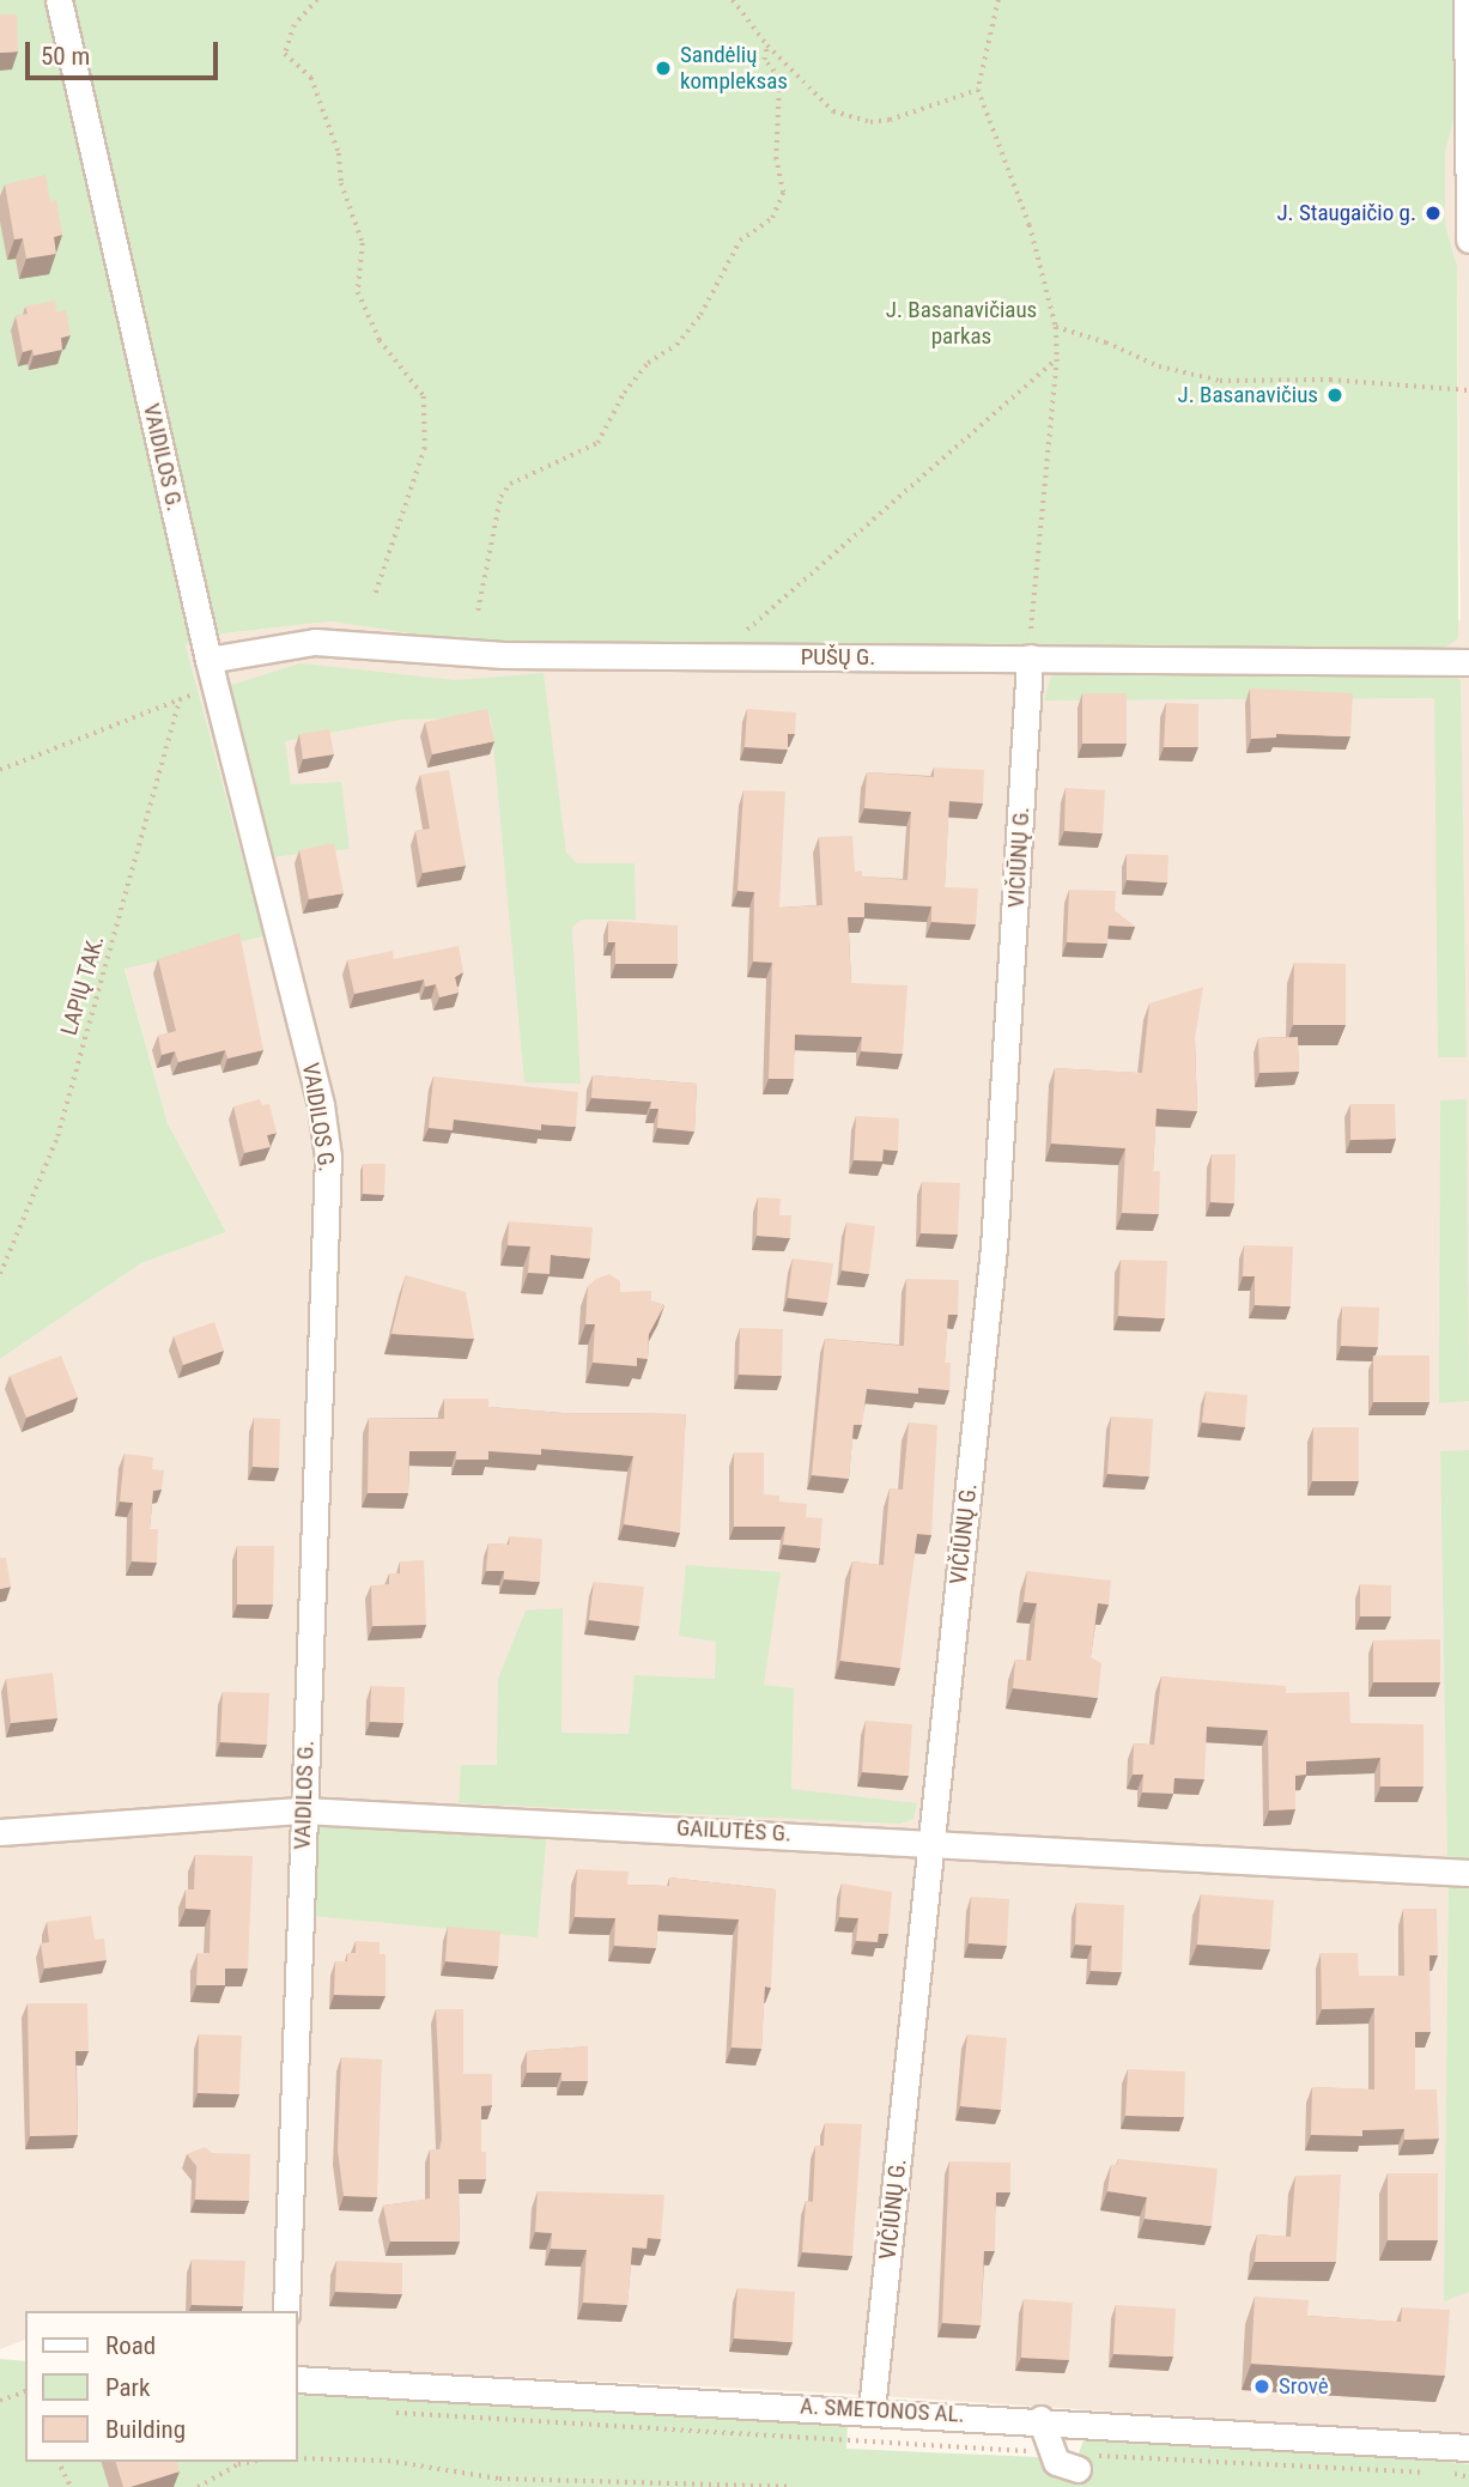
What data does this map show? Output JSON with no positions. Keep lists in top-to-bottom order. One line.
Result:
{"streets":{"street":["VAIDILOS G.","PUŠŲ G.","VIČIŪNŲ G.","GAILUTĖS G.","A. SMETONOS AL."],"path":["LAPIŲ TAK."]},"crossings":[["VAIDILOS G.","PUŠŲ G."],["VAIDILOS G.","GAILUTĖS G."],["PUŠŲ G.","VIČIŪNŲ G."],["VIČIŪNŲ G.","GAILUTĖS G."],["VIČIŪNŲ G.","A. SMETONOS AL."]],"parks":["J. Basanavičiaus parkas"],"places":["Sandėlių kompleksas","J. Staugaičio g.","J. Basanavičius","Srovė"],"legend":["Road","Park","Building"],"scale_bar":"50 m"}
